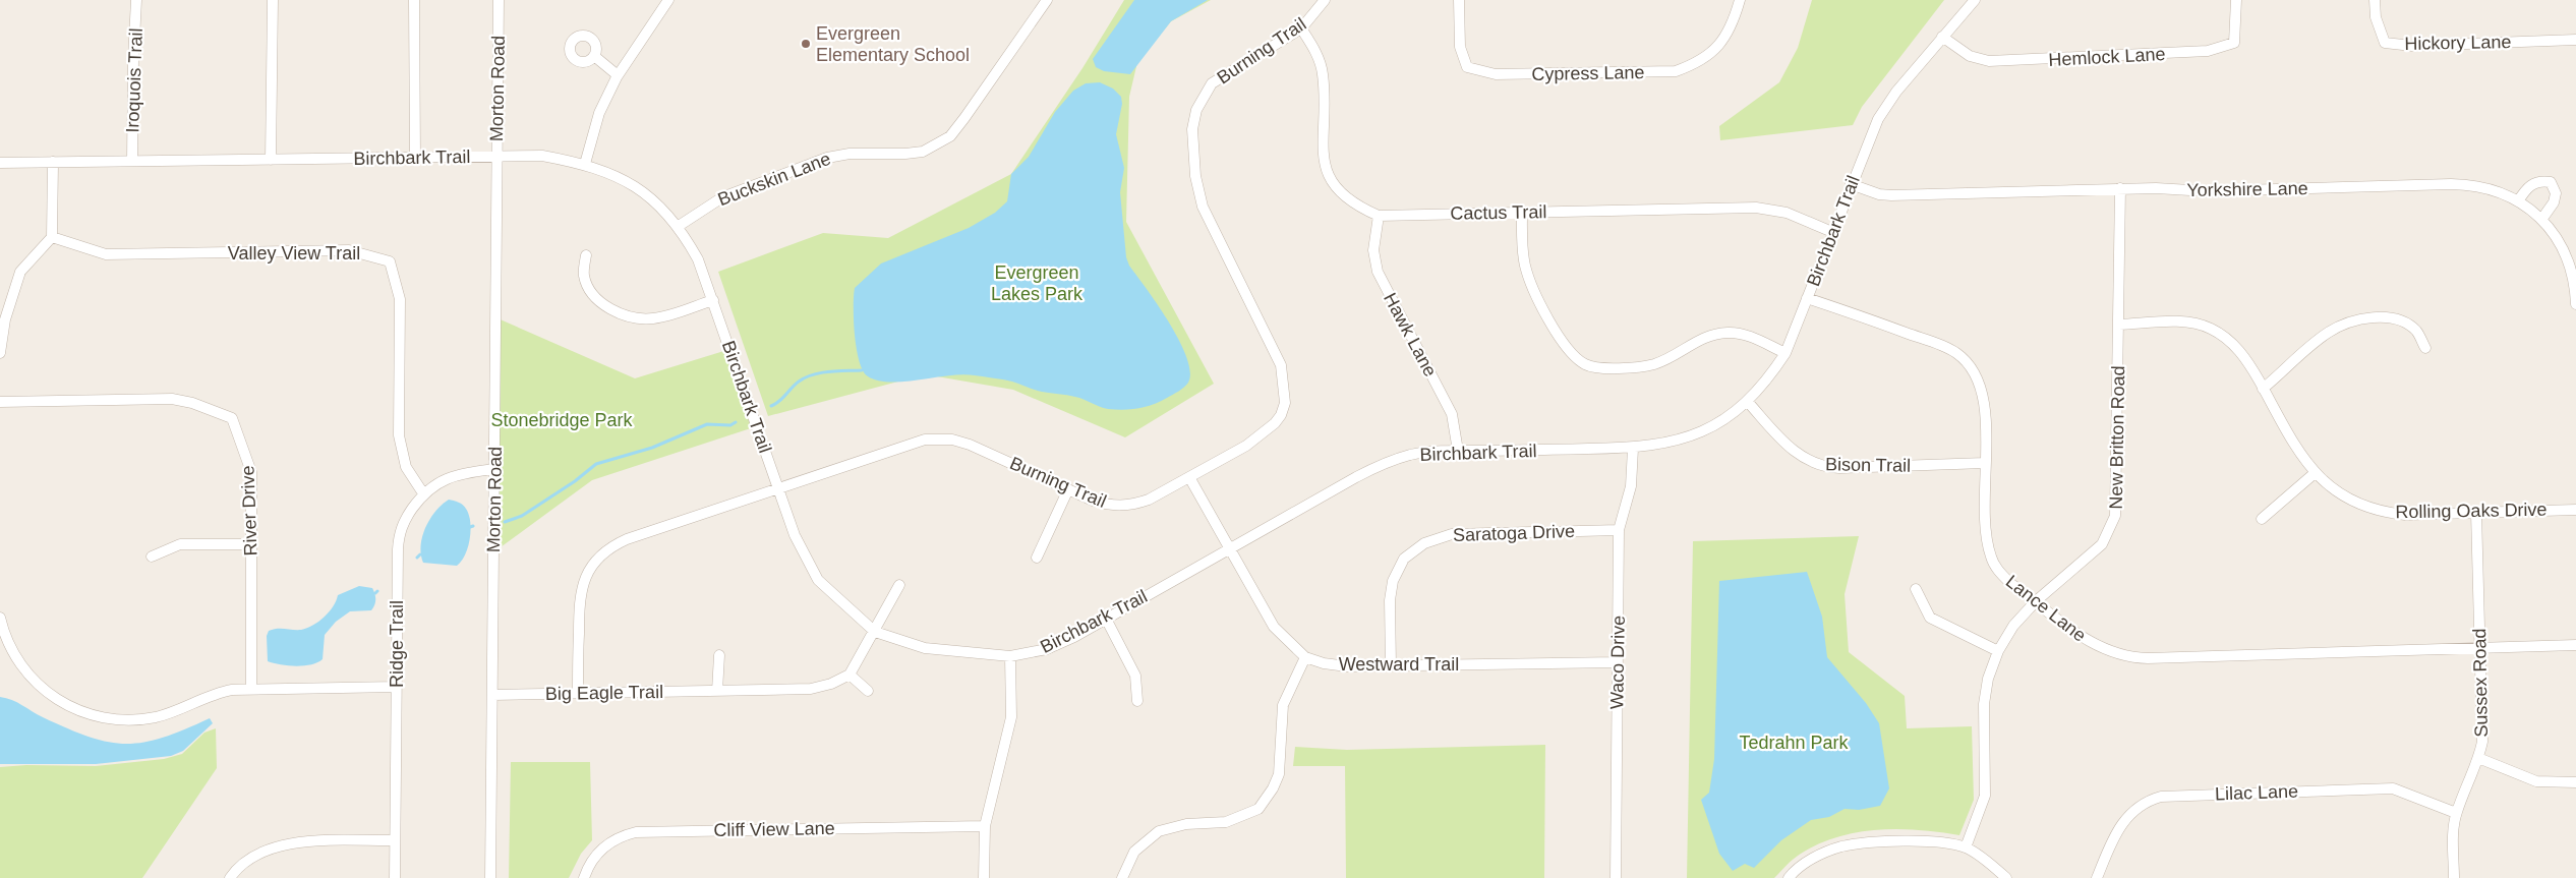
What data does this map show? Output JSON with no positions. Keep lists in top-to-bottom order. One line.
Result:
{"streets":{"street":["Hickory Lane","Burning Trail","Hemlock Lane","Cypress Lane","Iroquois Trail","Morton Road","Birchbark Trail","Buckskin Lane","Yorkshire Lane","Cactus Trail","Valley View Trail","Hawk Lane","New Britton Road","Bison Trail","River Drive","Rolling Oaks Drive","Saratoga Drive","Lance Lane","Ridge Trail","Waco Drive","Westward Trail","Sussex Road","Big Eagle Trail","Lilac Lane","Cliff View Lane"]},"crossings":[["Burning Trail","Birchbark Trail"],["Burning Trail","Cactus Trail"],["Burning Trail","Westward Trail"],["Burning Trail","Big Eagle Trail"],["Hemlock Lane","Birchbark Trail"],["Iroquois Trail","Birchbark Trail"],["Morton Road","Birchbark Trail"],["Morton Road","Ridge Trail"],["Morton Road","Big Eagle Trail"],["Birchbark Trail","Buckskin Lane"],["Birchbark Trail","Yorkshire Lane"],["Birchbark Trail","Cactus Trail"],["Birchbark Trail","Hawk Lane"],["Birchbark Trail","Bison Trail"],["Birchbark Trail","Lance Lane"],["Birchbark Trail","Waco Drive"],["Birchbark Trail","Westward Trail"],["Yorkshire Lane","New Britton Road"],["Cactus Trail","Hawk Lane"],["Valley View Trail","Ridge Trail"],["New Britton Road","Rolling Oaks Drive"],["New Britton Road","Lance Lane"],["Bison Trail","Lance Lane"],["Rolling Oaks Drive","Sussex Road"],["Saratoga Drive","Waco Drive"],["Saratoga Drive","Westward Trail"],["Lance Lane","Sussex Road"],["Waco Drive","Westward Trail"],["Sussex Road","Lilac Lane"]],"parks":["Evergreen Lakes Park","Stonebridge Park","Tedrahn Park"],"places":["Evergreen Elementary School"]}
